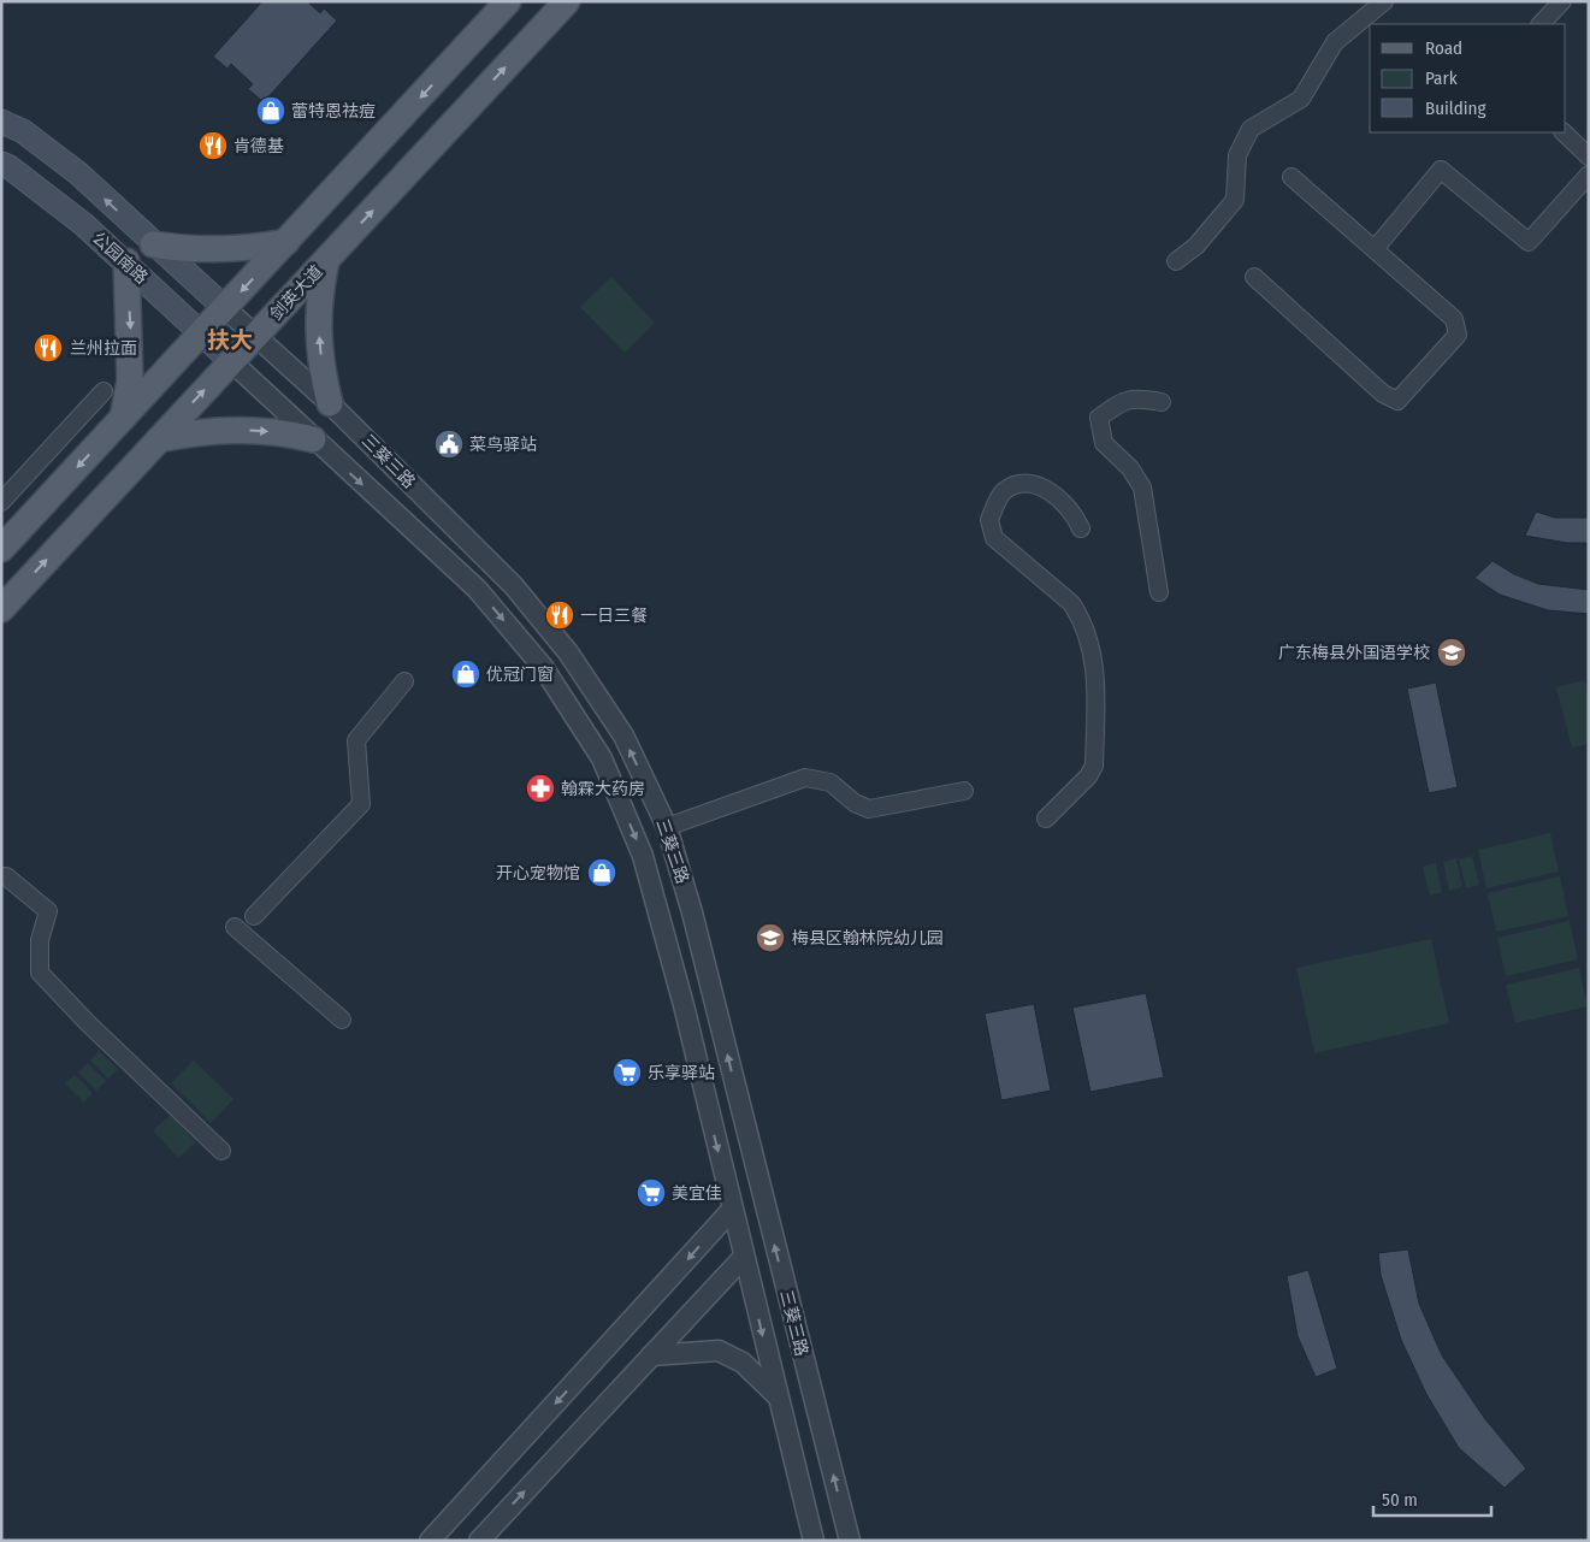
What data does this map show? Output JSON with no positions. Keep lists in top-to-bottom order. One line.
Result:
{"streets":{"main road":["公园南路","剑英大道"],"street":["三葵三路"]},"crossings":[["公园南路","剑英大道"],["公园南路","三葵三路"],["剑英大道","三葵三路"]],"districts":["扶大"],"places":{"shop":["蕾特恩祛痘","优冠门窗","开心宠物馆"],"restaurant":["肯德基","兰州拉面","一日三餐"],"public building":["菜鸟驿站"],"school or university":["广东梅县外国语学校","梅县区翰林院幼儿园"],"pharmacy":["翰霖大药房"],"supermarket":["乐享驿站","美宜佳"]},"legend":["Road","Park","Building"],"scale_bar":"50 m"}
